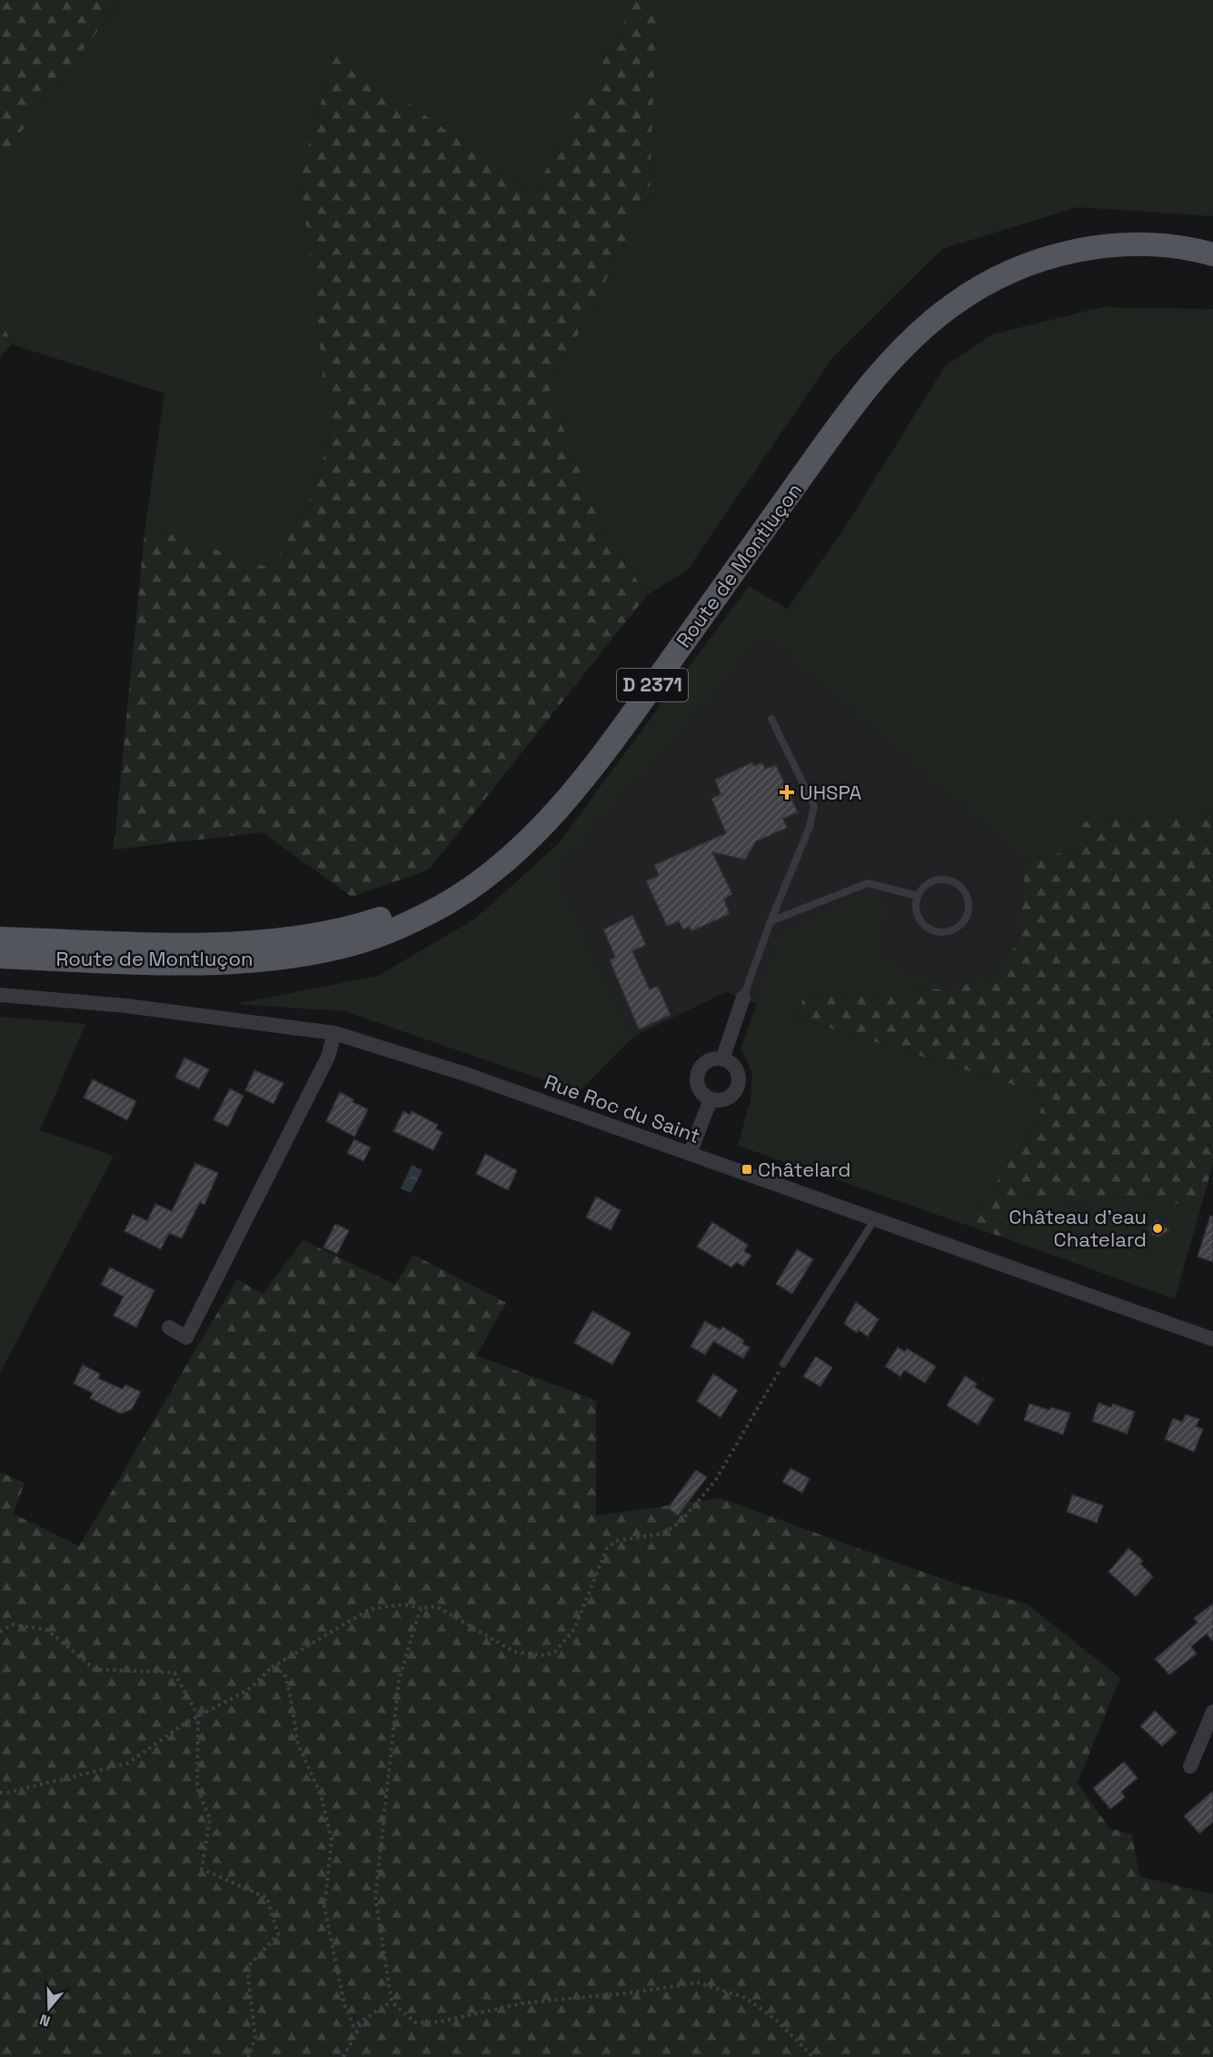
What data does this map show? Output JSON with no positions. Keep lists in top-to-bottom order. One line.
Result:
{"streets":{"main road":["Route de Montluçon","D 2371"],"street":["Rue Roc du Saint"]},"places":{"health":["UHSPA"],"transit":["Châtelard"],"other":["Château d'eau Chatelard"]},"north":"bottom"}
